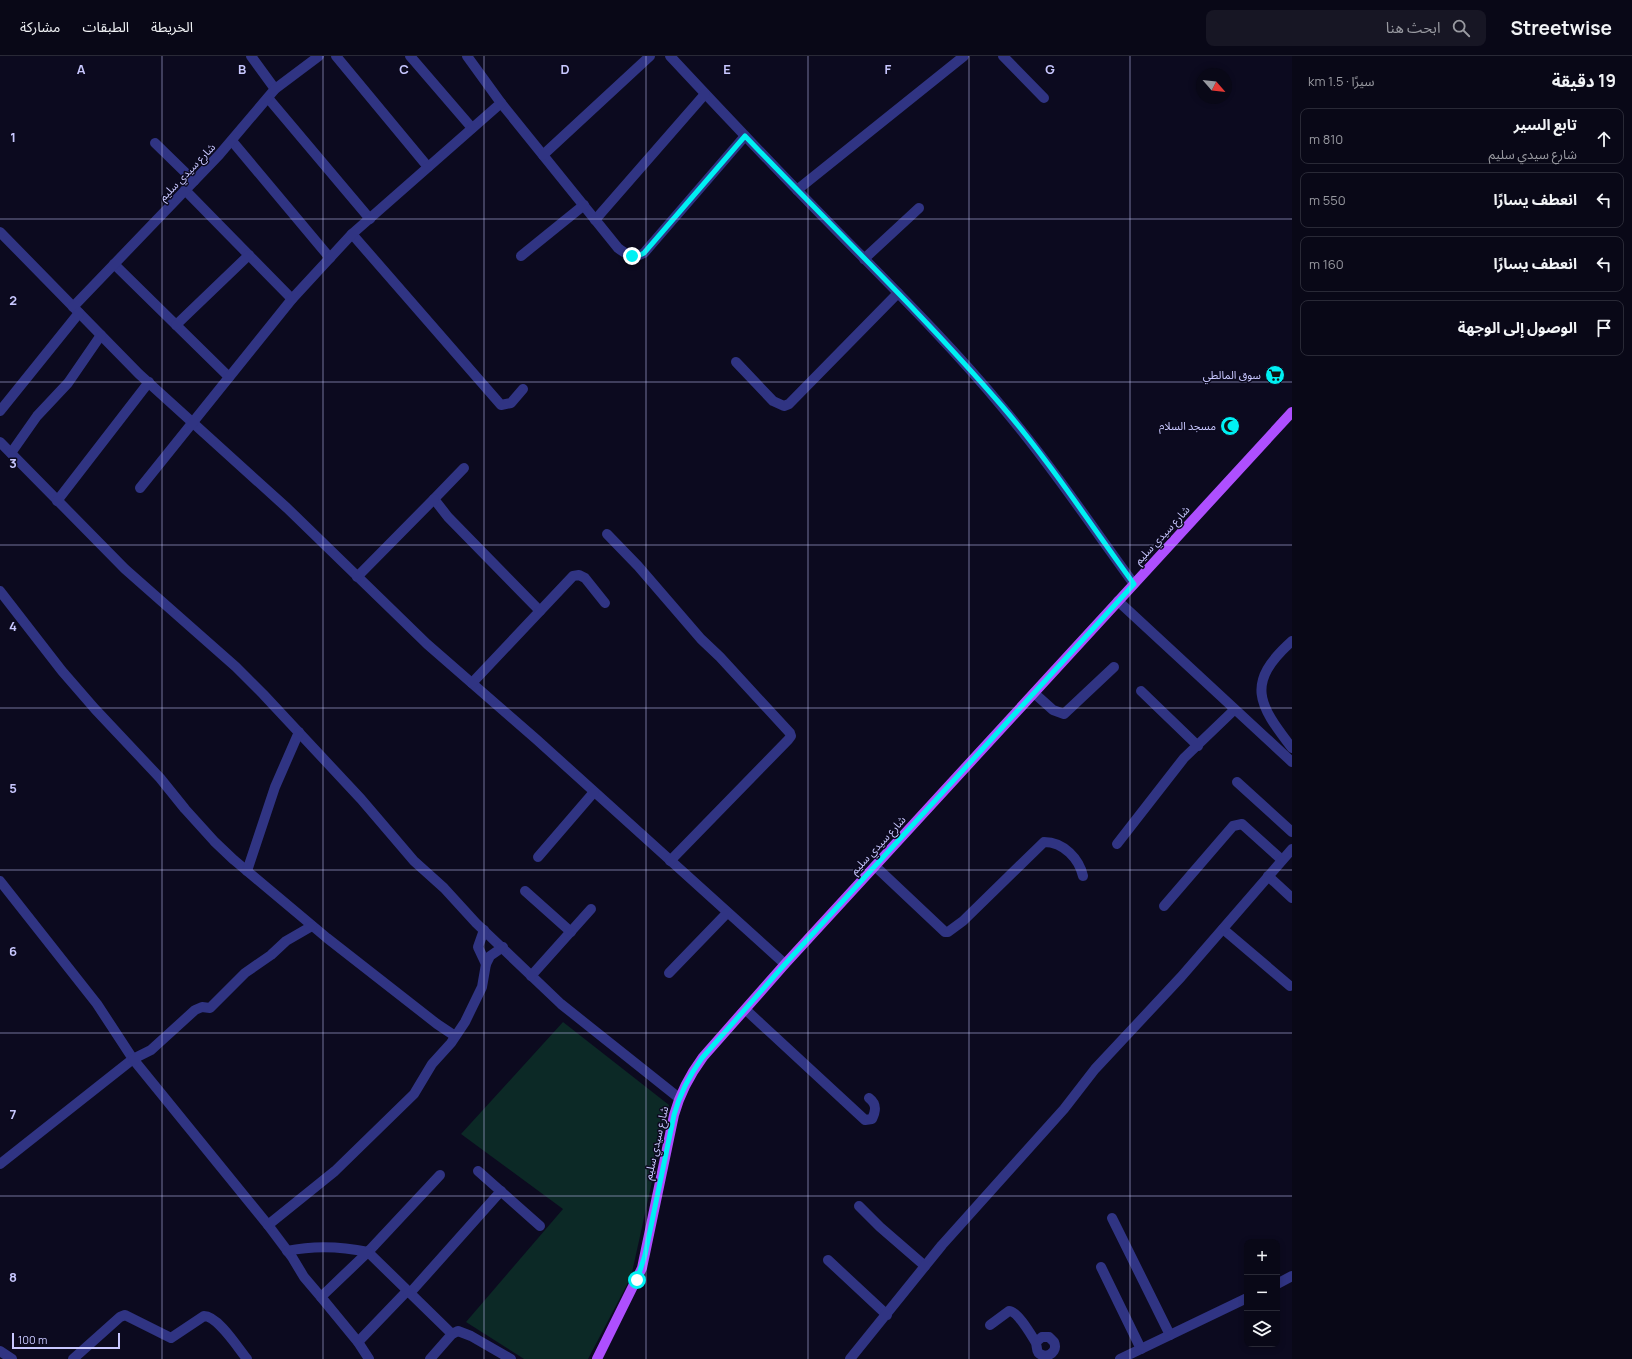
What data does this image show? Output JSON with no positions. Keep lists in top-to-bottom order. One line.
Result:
{"streets":{"main road":["شارع سيدي سليم"]},"places":{"supermarket":["سوق المالطي"],"mosque":["مسجد السلام"]},"scale_bar":"100 m","north":"bottom right","page":{"header":"Streetwise","search":"ابحث هنا","nav":["الخريطة","الطبقات","مشاركة"],"heading":["19 دقيقة","سيرًا · 1.5 km"],"list":[["تابع السير","شارع سيدي سليم","810 m"],["انعطف يسارًا","550 m"],["انعطف يسارًا","160 m"],"الوصول إلى الوجهة"],"map_buttons":["+","−"],"scale":"100 m"},"grid":{"columns":["A","B","C","D","E","F","G"],"rows":["1","2","3","4","5","6","7","8"]}}
